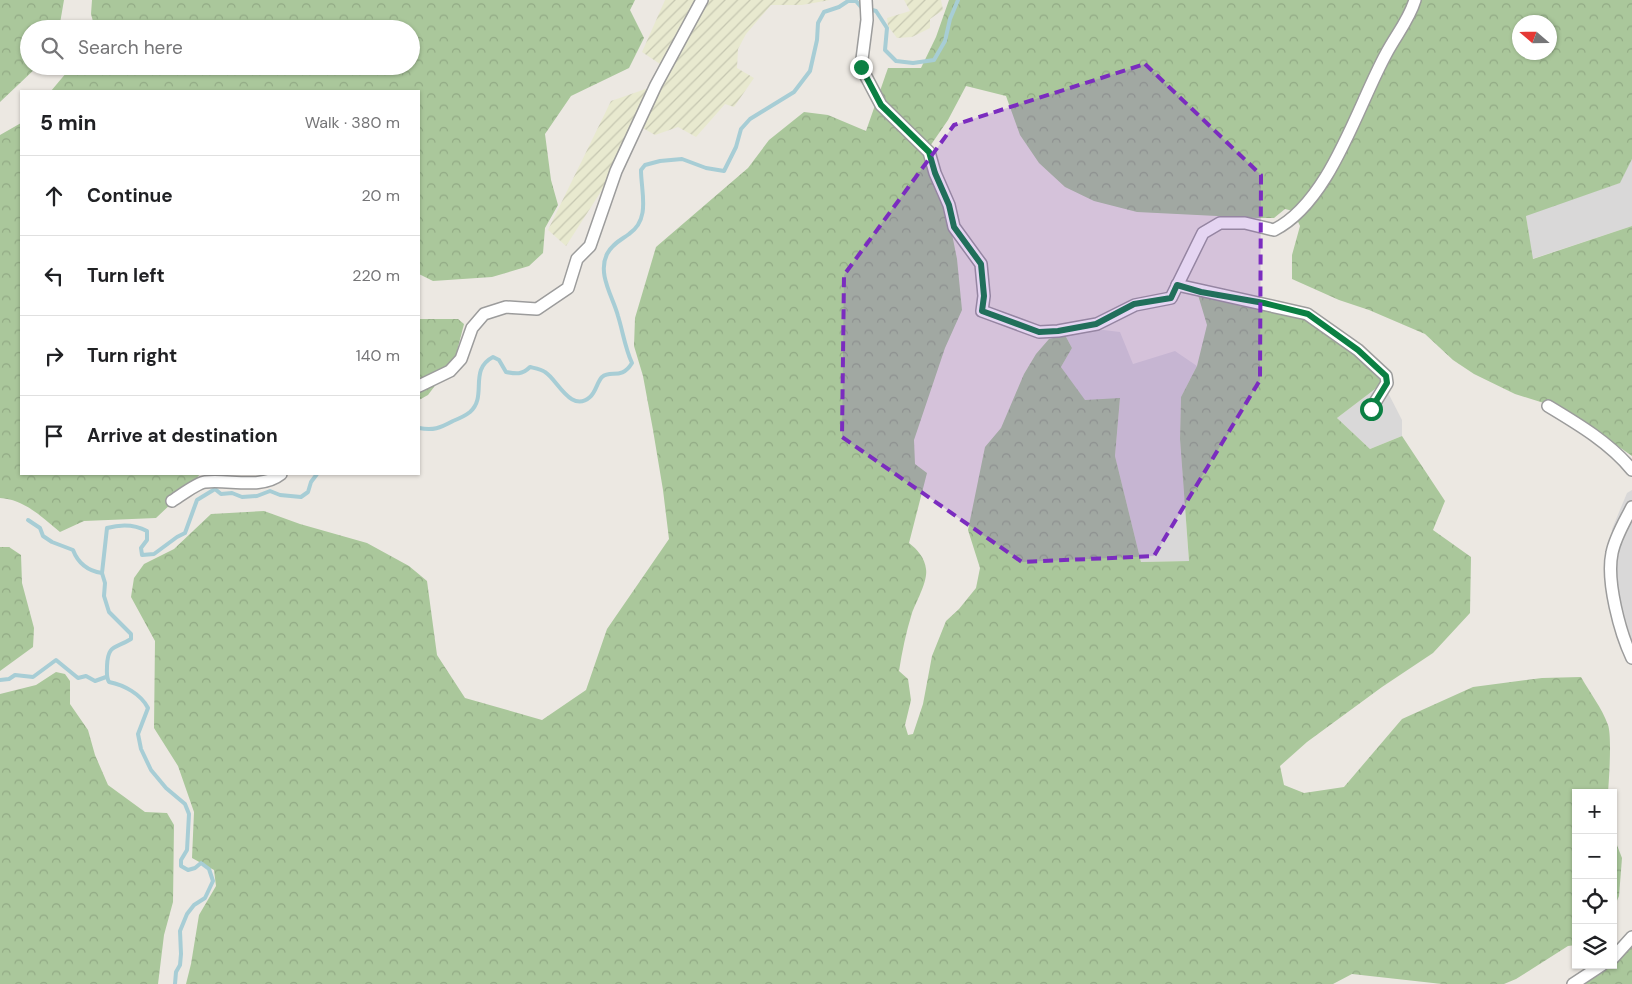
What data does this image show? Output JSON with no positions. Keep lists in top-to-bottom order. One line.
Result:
{"north":"left","page":{"search":"Search here","heading":["5 min","Walk · 380 m"],"list":[["Continue","20 m"],["Turn left","220 m"],["Turn right","140 m"],"Arrive at destination"],"map_buttons":["+","−"]}}
